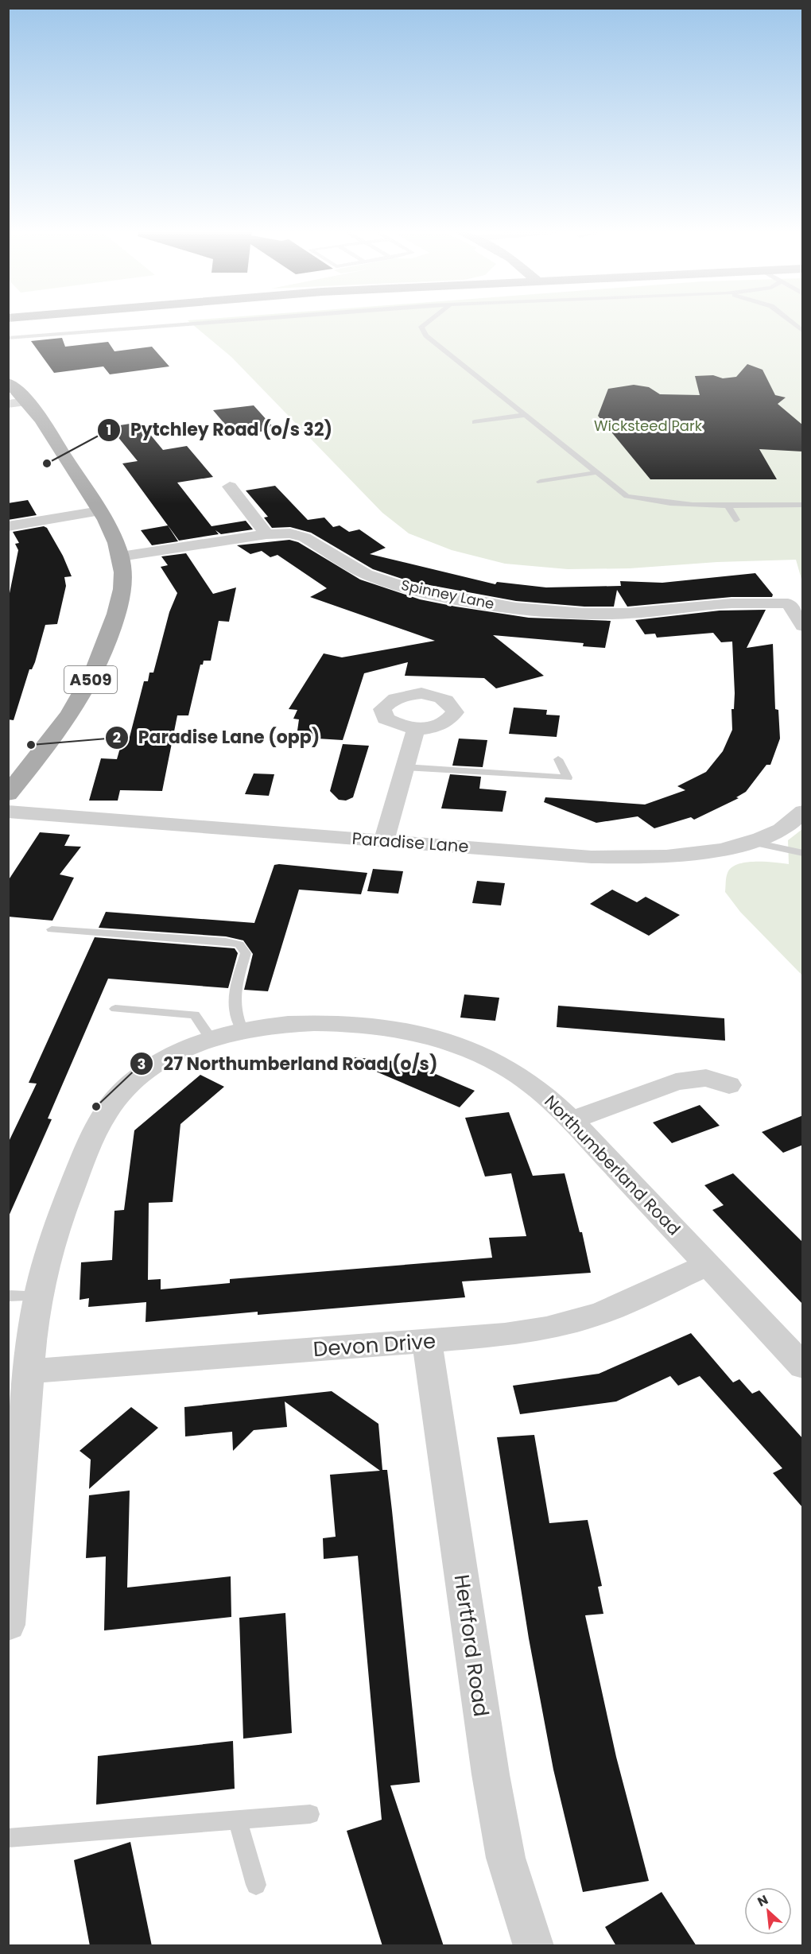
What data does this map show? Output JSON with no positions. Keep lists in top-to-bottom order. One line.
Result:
{"streets":{"main road":["A509"],"street":["Spinney Lane","Paradise Lane","Northumberland Road","Devon Drive","Hertford Road"]},"crossings":[["Spinney Lane","A509"],["Northumberland Road","Devon Drive"],["Devon Drive","Hertford Road"]],"parks":["Wicksteed Park"],"places":["Pytchley Road (o/s 32)","Paradise Lane (opp)","27 Northumberland Road (o/s)"],"north":"top left"}
